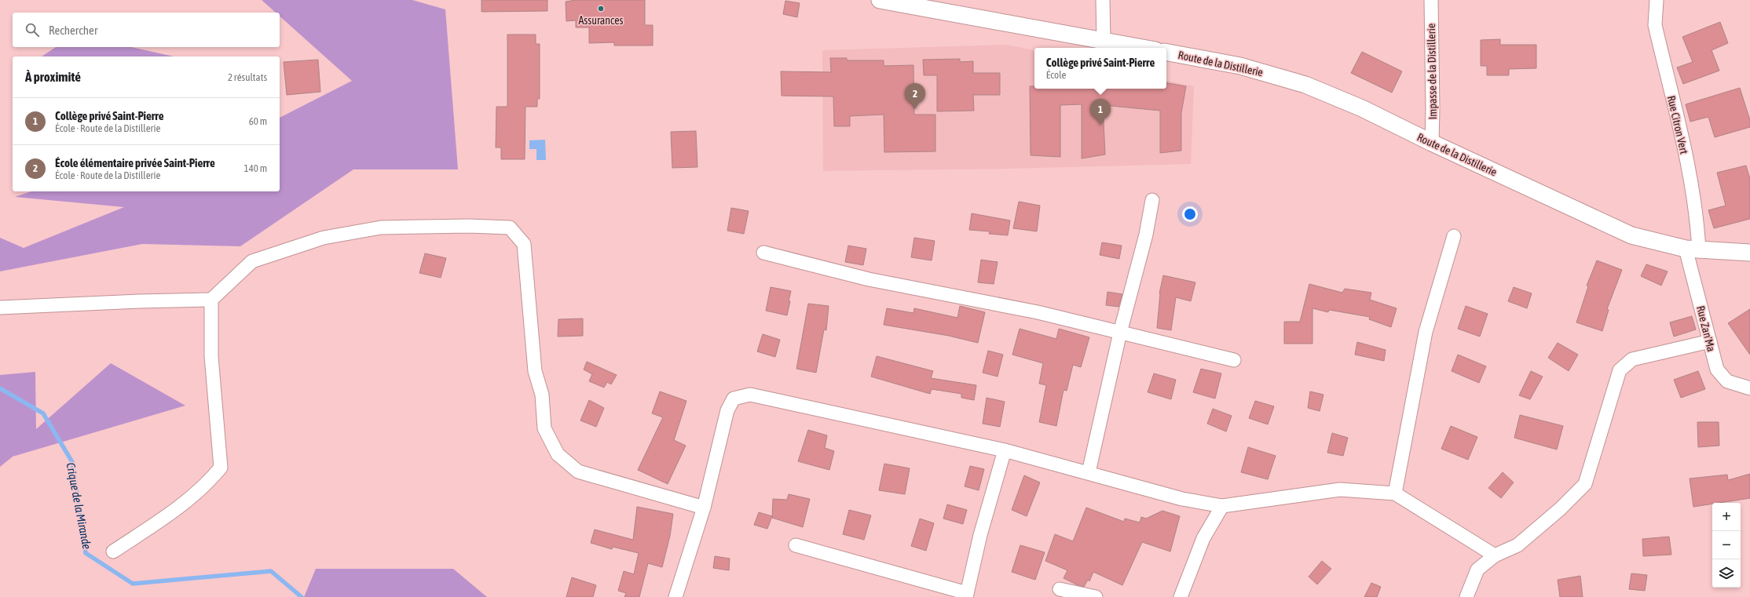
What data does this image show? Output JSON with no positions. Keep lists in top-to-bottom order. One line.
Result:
{"streets":{"street":["Route de la Distillerie","Impasse de la Distillerie","Rue Citron Vert","Rue Zan'Ma"]},"crossings":[["Route de la Distillerie","Impasse de la Distillerie"],["Route de la Distillerie","Rue Citron Vert"],["Route de la Distillerie","Rue Zan'Ma"],["Rue Citron Vert","Rue Zan'Ma"]],"water":["Crique de la Mirande"],"places":["Assurances"],"page":{"search":"Rechercher","popup":["Collège privé Saint-Pierre","École"],"heading":["À proximité","2 résultats"],"pins":["2","1"],"list":[{"mark":"1","name":"Collège privé Saint-Pierre","note":"École · Route de la Distillerie","value":"60 m"},{"mark":"2","name":"École élémentaire privée Saint-Pierre","note":"École · Route de la Distillerie","value":"140 m"}],"map_buttons":["+","−"]}}
